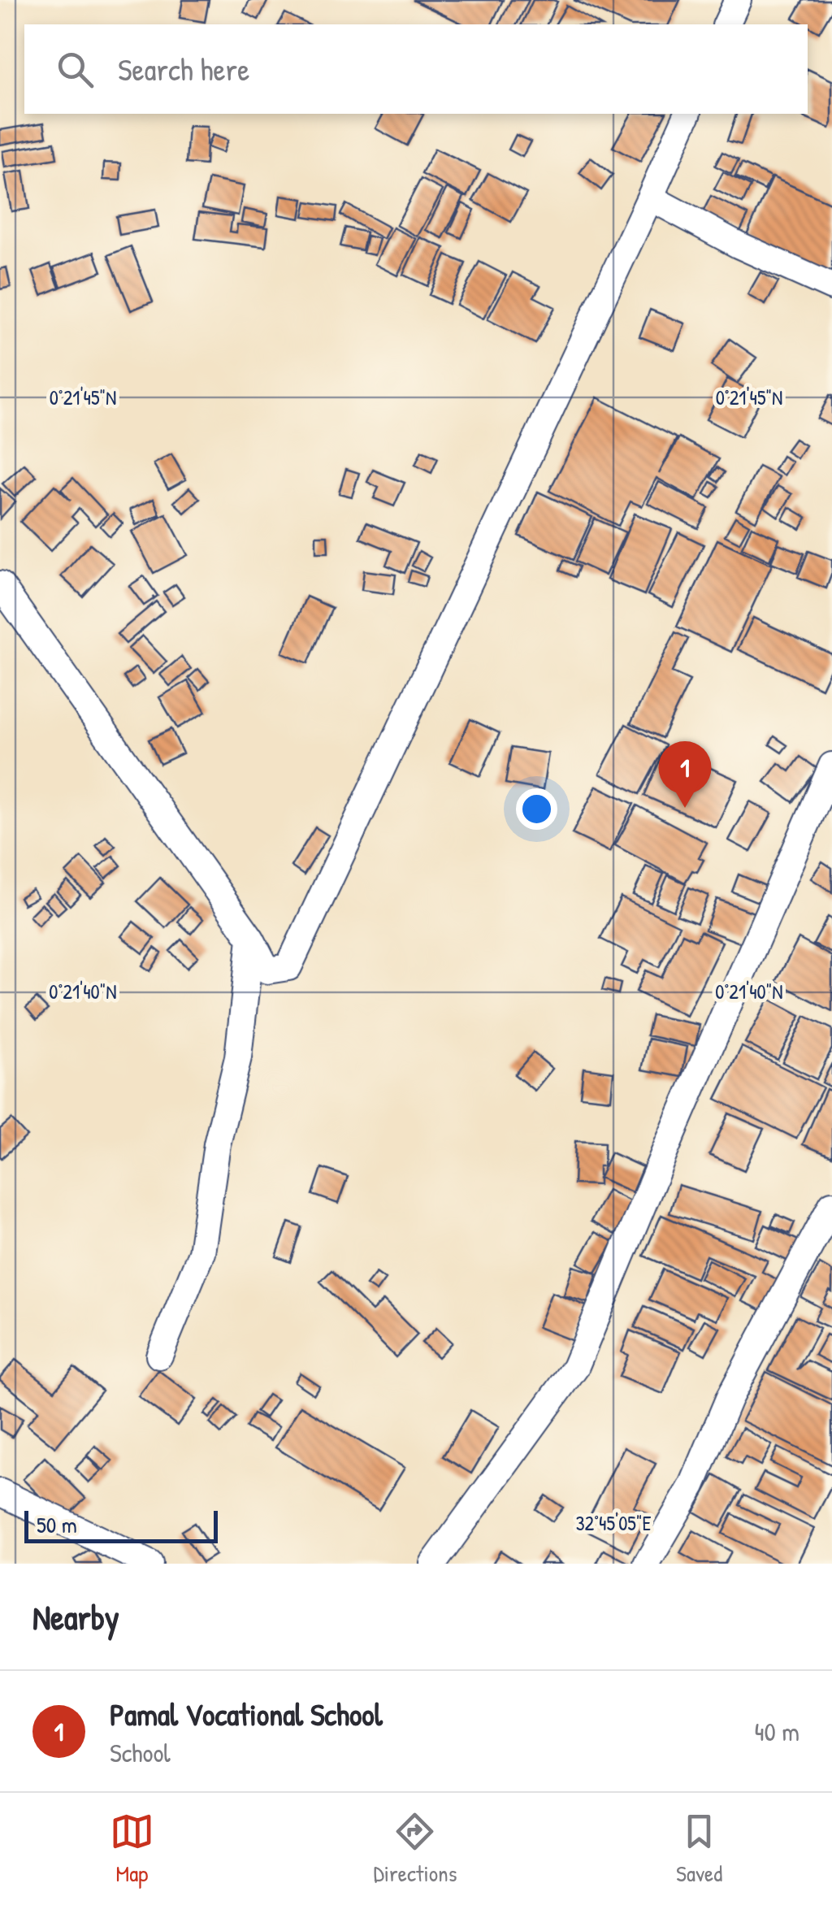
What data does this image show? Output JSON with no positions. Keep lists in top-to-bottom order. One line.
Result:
{"scale_bar":"50 m","page":{"search":"Search here","pins":"1","scale":"50 m","heading":"Nearby","list":[{"mark":"1","name":"Pamal Vocational School","note":"School","value":"40 m"}],"nav":["Map","Directions","Saved"]},"coordinates":["0°21'45\"N","0°21'40\"N","32°45'05\"E"]}
